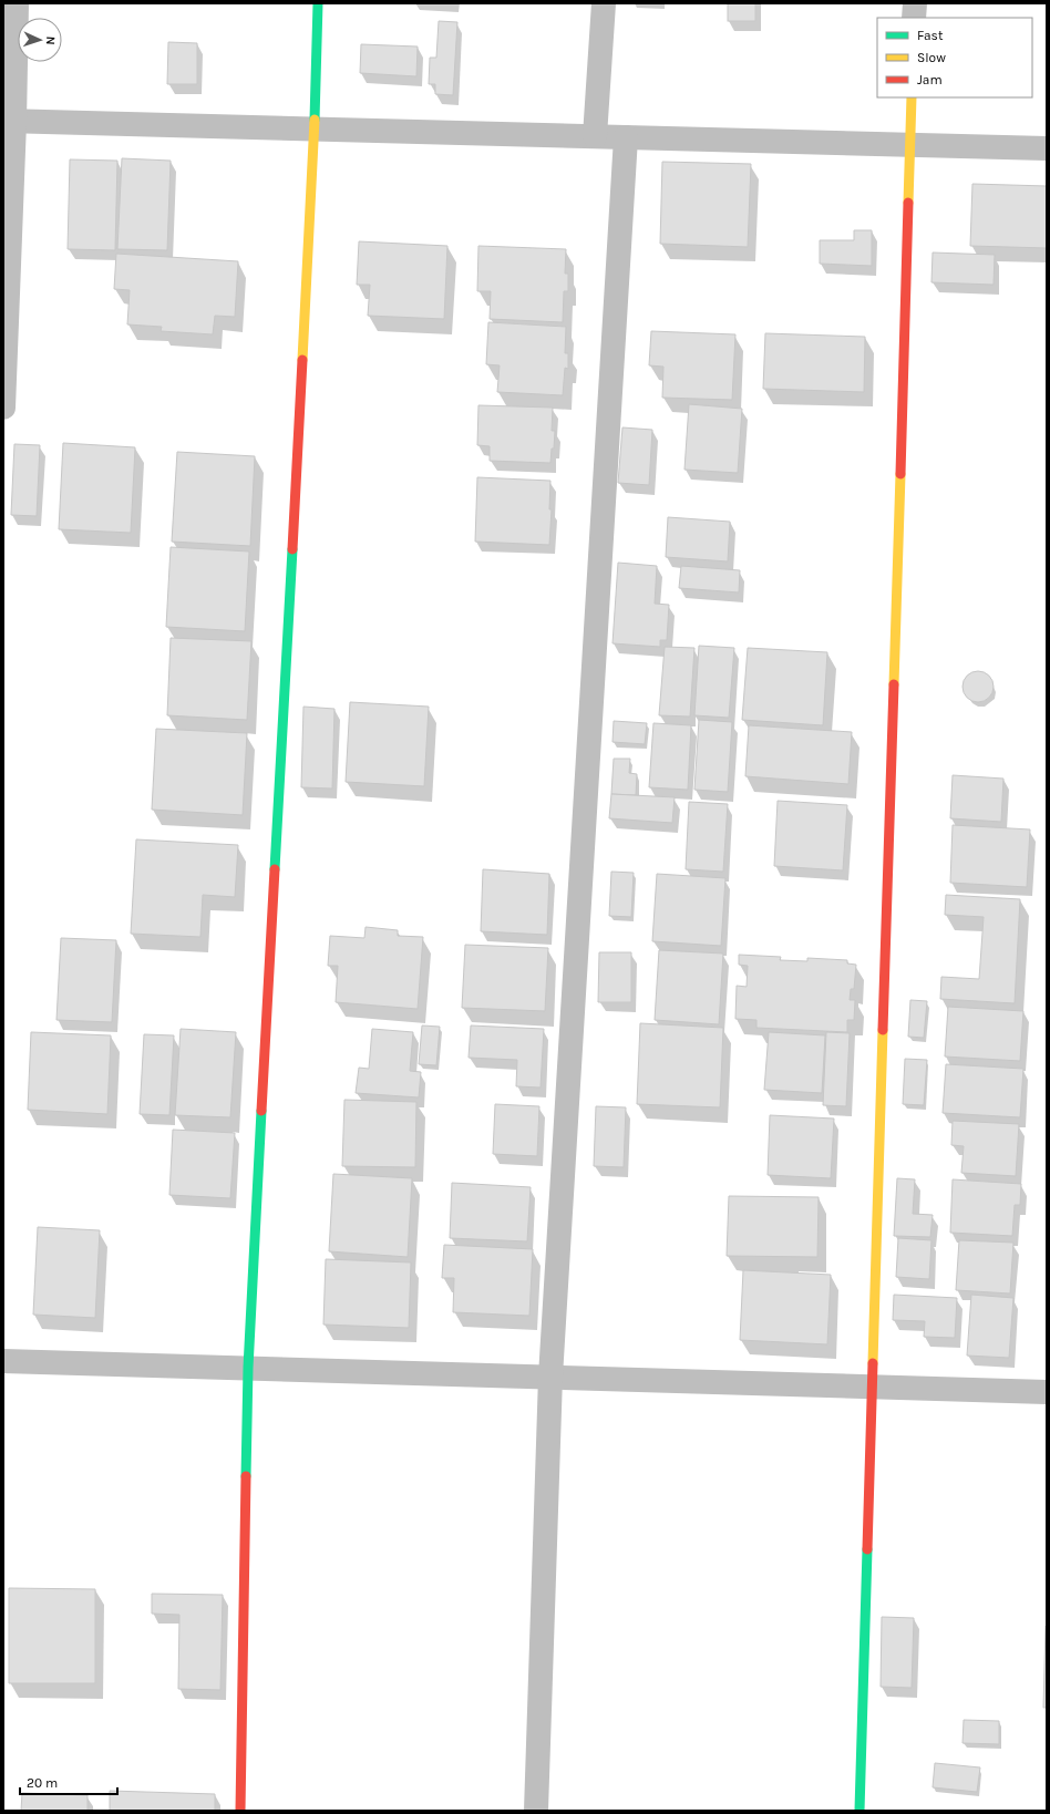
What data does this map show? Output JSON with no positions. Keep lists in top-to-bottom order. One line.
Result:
{"legend":["Fast","Slow","Jam"],"scale_bar":"20 m","north":"right"}
